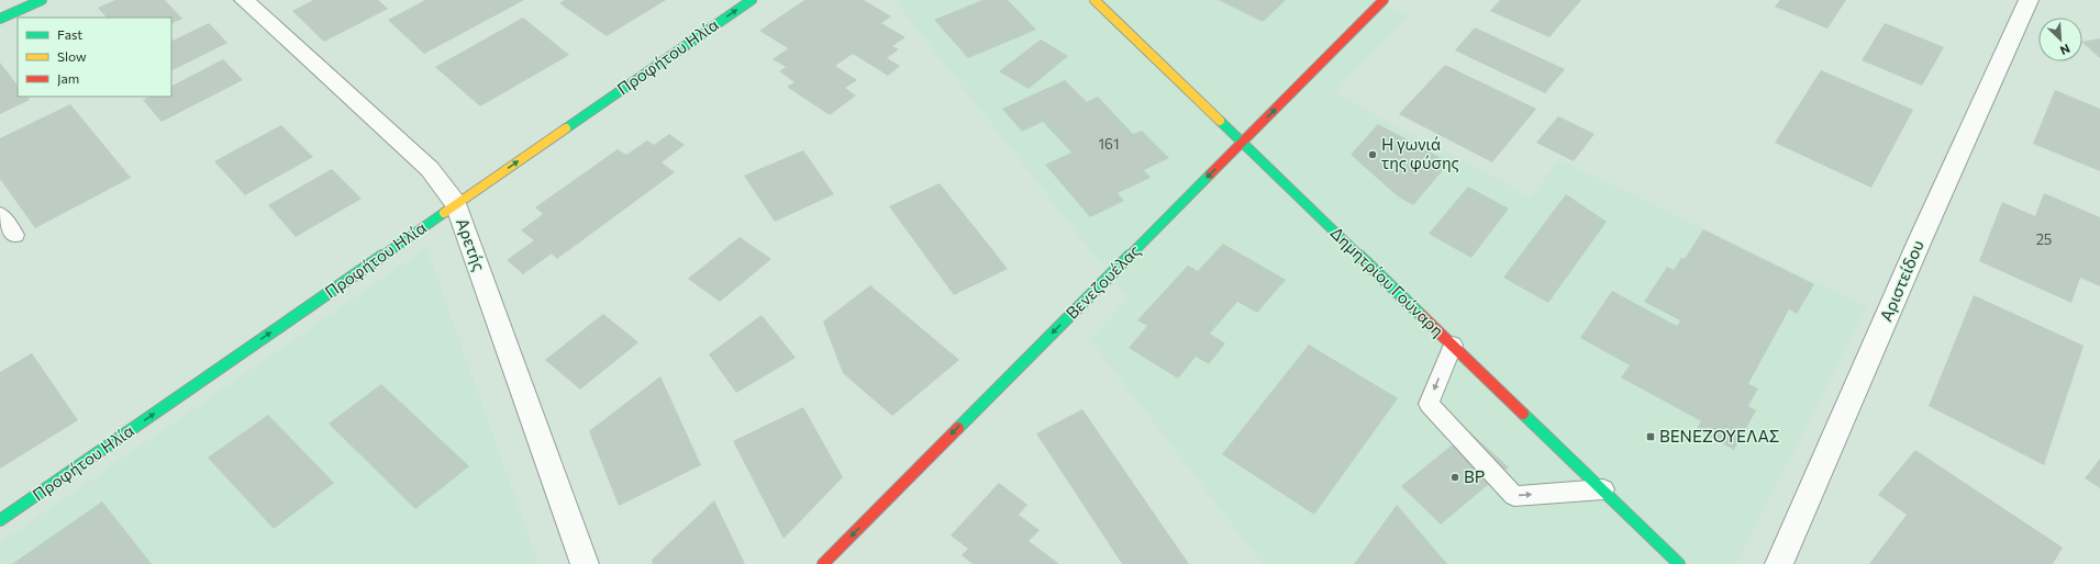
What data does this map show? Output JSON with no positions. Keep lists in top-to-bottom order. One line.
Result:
{"streets":{"street":["Προφήτου Ηλία","Αρετής","Αριστείδου","Βενεζουέλας","Δημητρίου Γούναρη"]},"crossings":[["Προφήτου Ηλία","Αρετής"],["Βενεζουέλας","Δημητρίου Γούναρη"]],"one_way":["Προφήτου Ηλία"],"places":{"other":["Η γωνιά της φύσης","BP"],"transit":["ΒΕΝΕΖΟΥΕΛΑΣ"]},"house_numbers":["161","25"],"legend":["Fast","Slow","Jam"],"north":"bottom right"}
